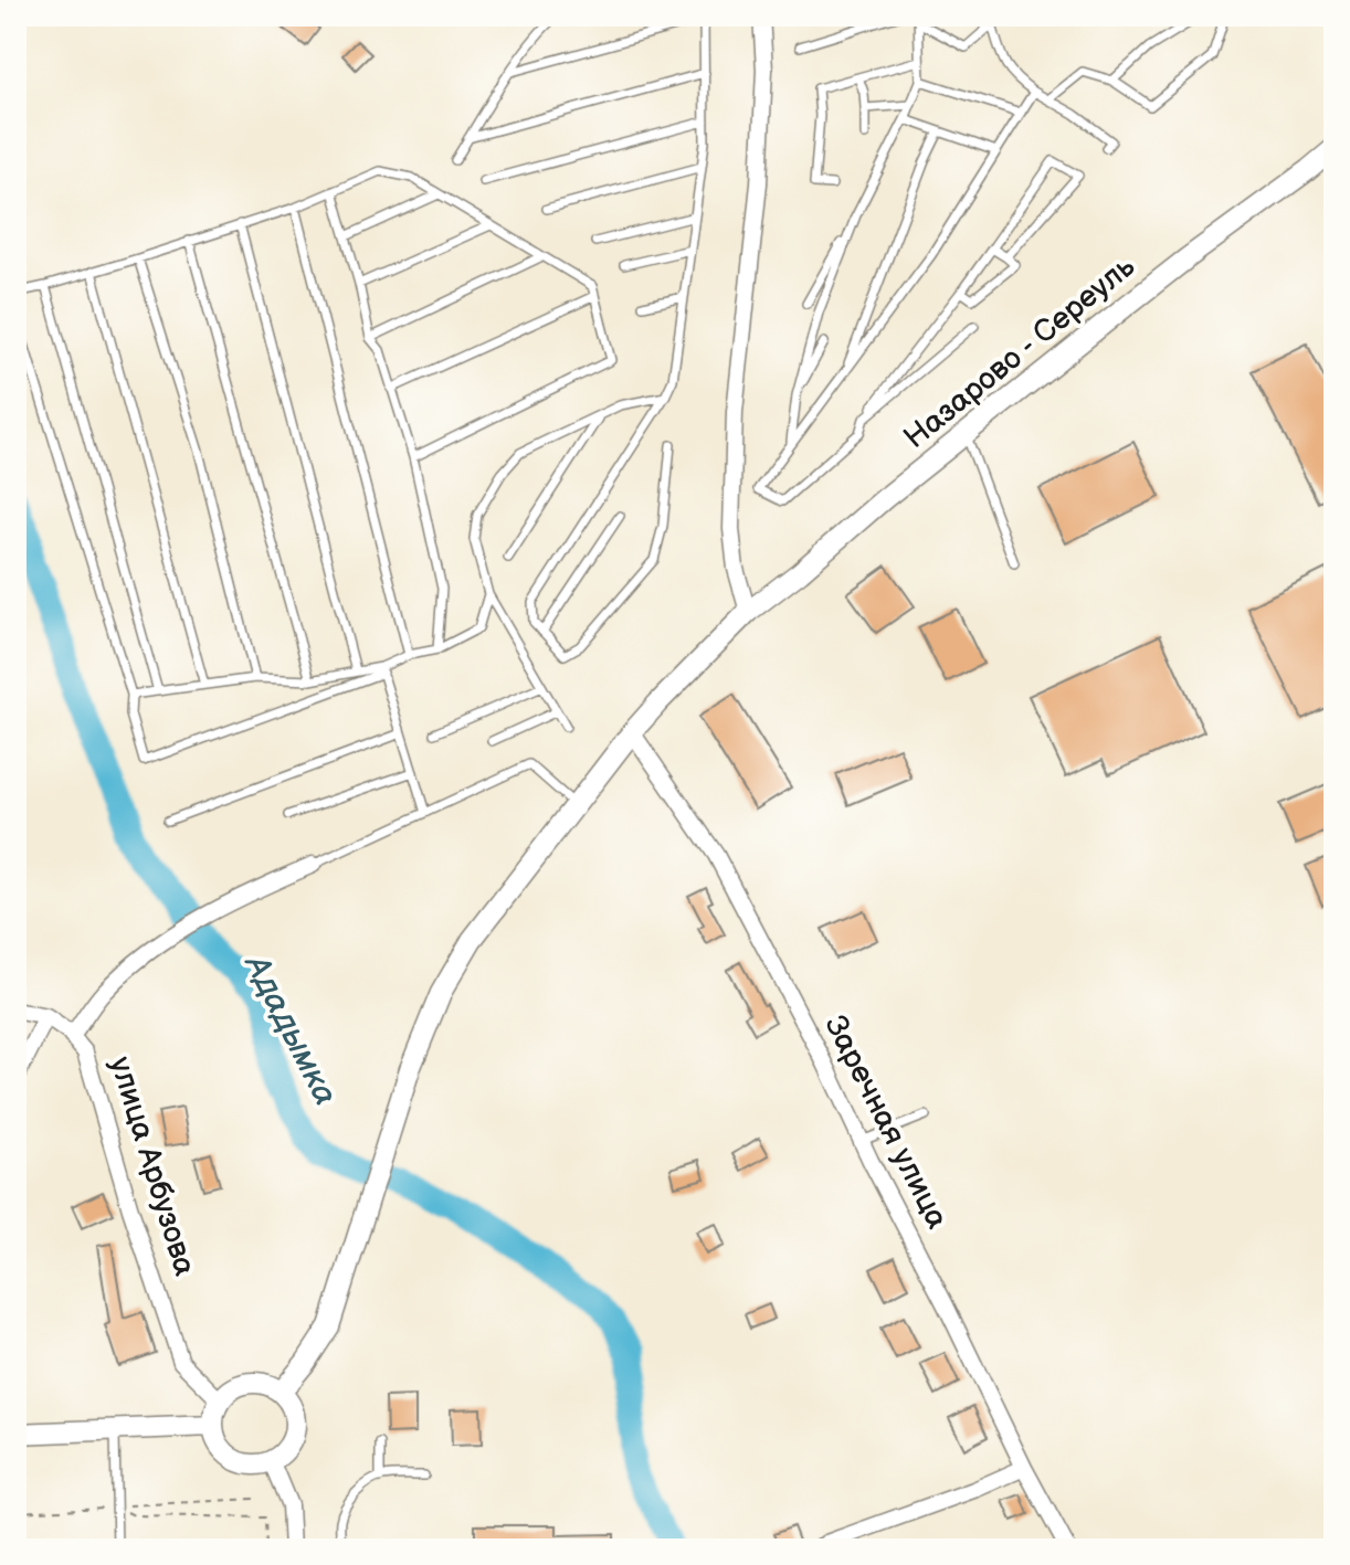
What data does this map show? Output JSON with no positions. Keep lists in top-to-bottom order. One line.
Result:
{"streets":{"street":["Назарово - Сереуль","Заречная улица","улица Арбузова"]},"crossings":[["Назарово - Сереуль","Заречная улица"],["Назарово - Сереуль","улица Арбузова"]],"water":["Ададымка"]}
